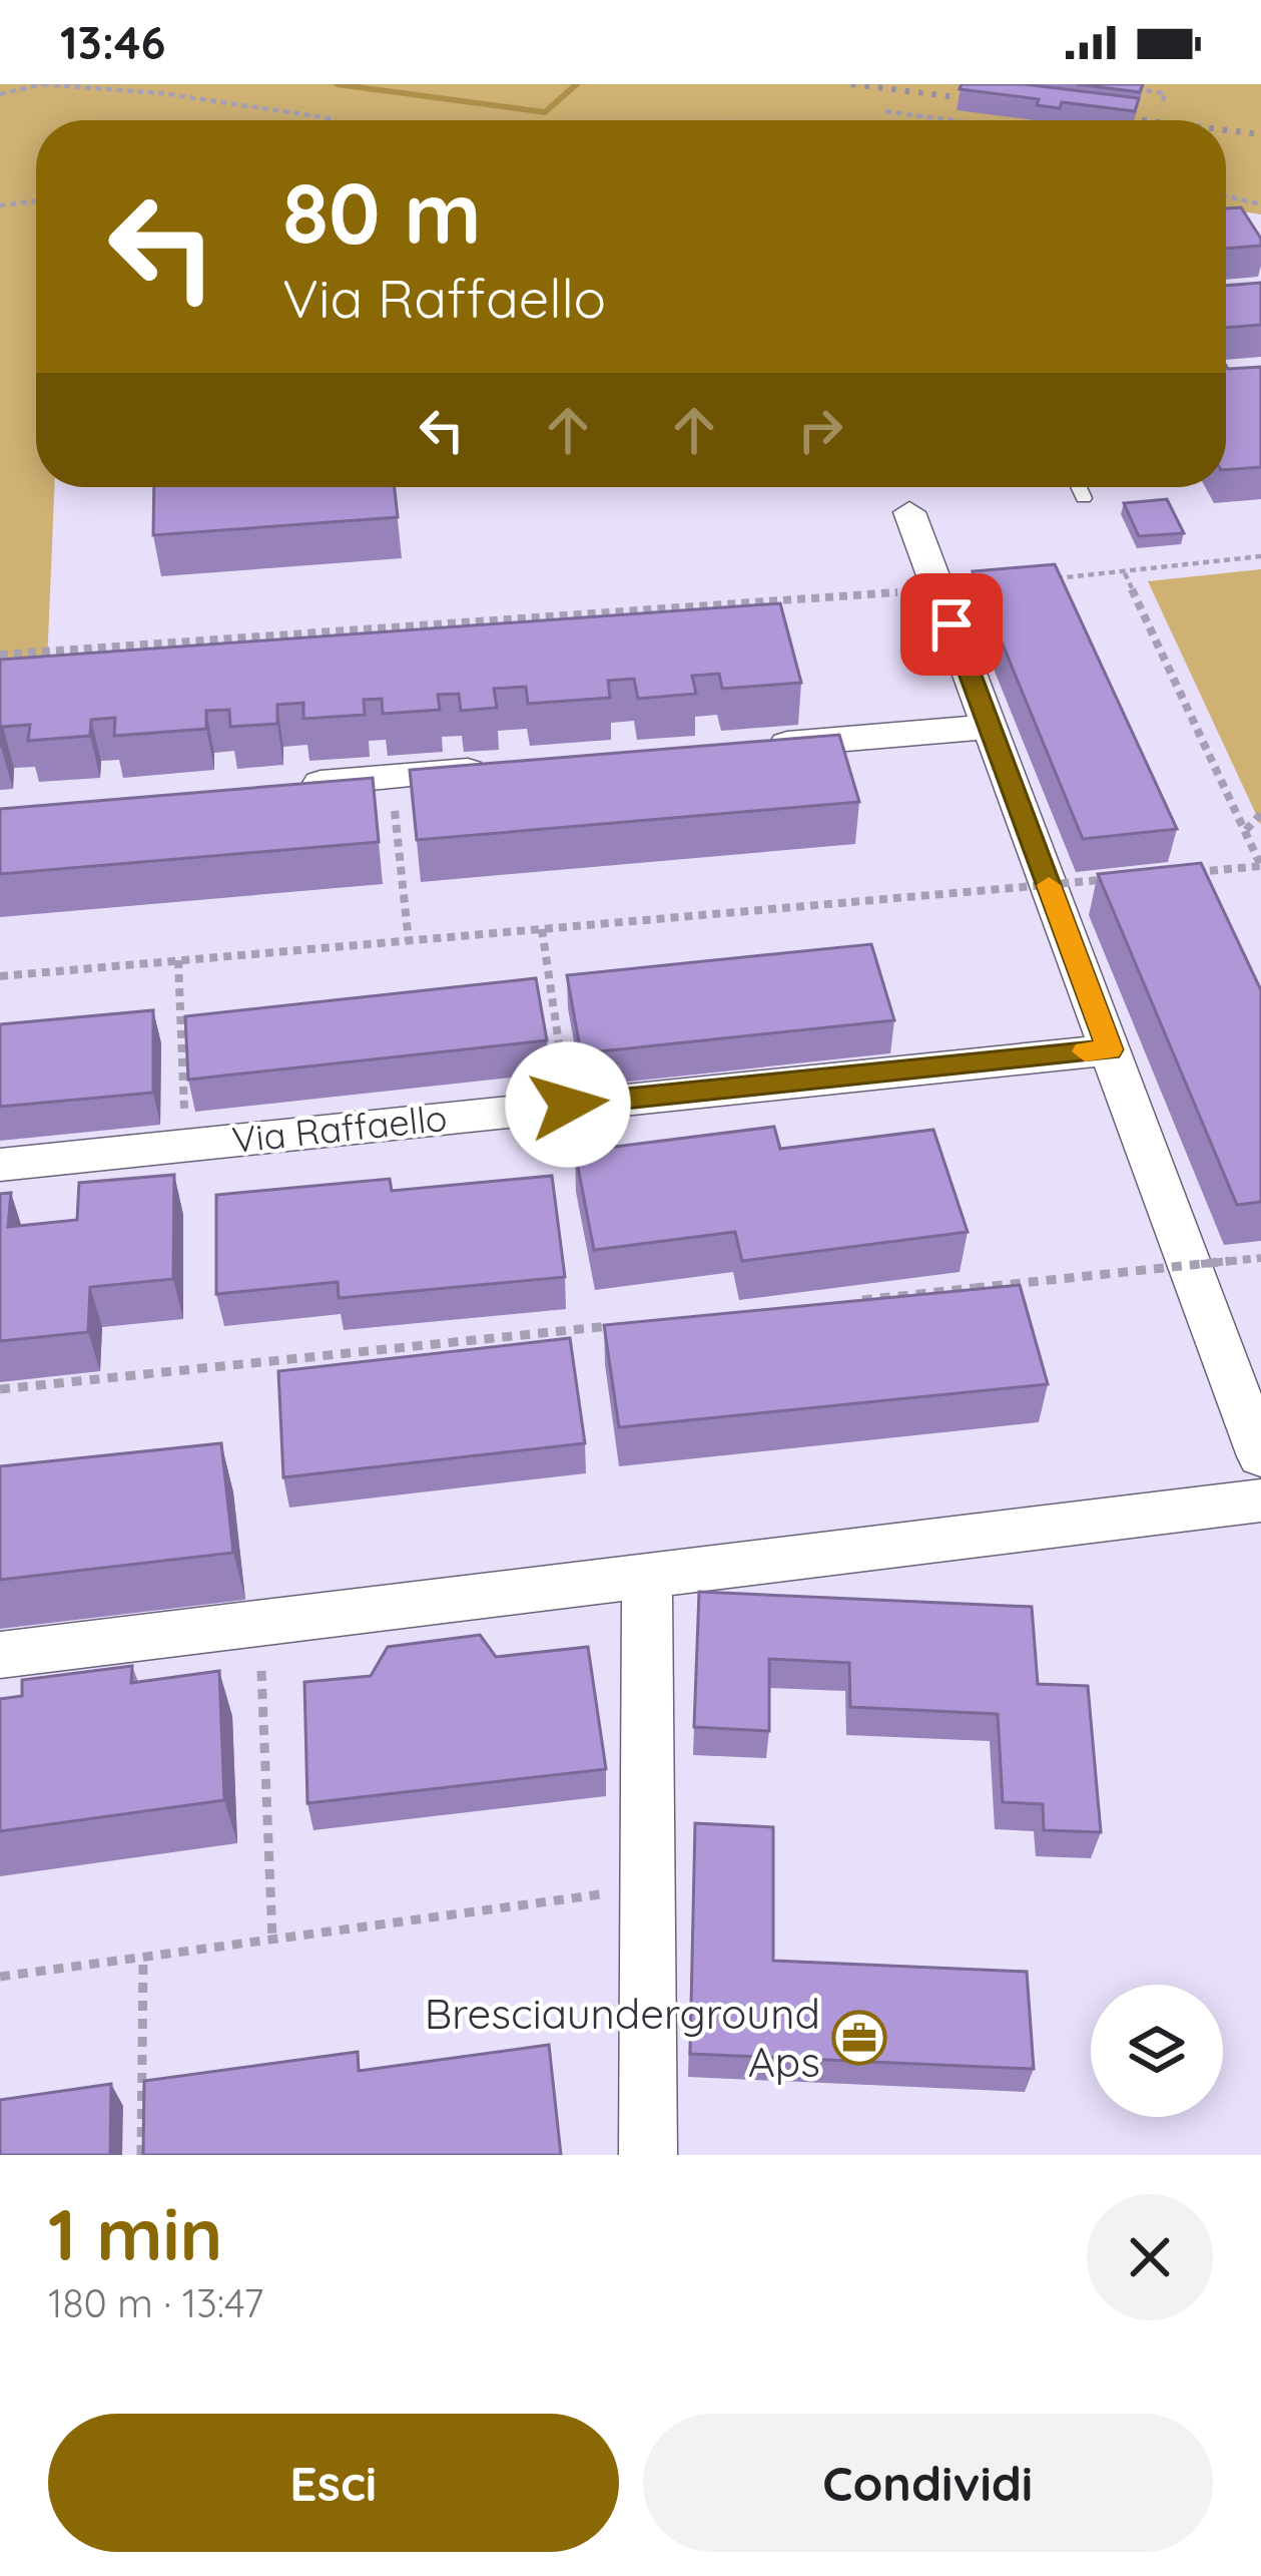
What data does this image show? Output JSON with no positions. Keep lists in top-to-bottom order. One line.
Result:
{"streets":{"street":["Via Raffaello"]},"places":{"office":["Bresciaunderground Aps"]},"page":{"status":"13:46","turn":["80 m","Via Raffaello"],"heading":["1 min","180 m · 13:47"],"buttons":["Esci","Condividi"]}}
